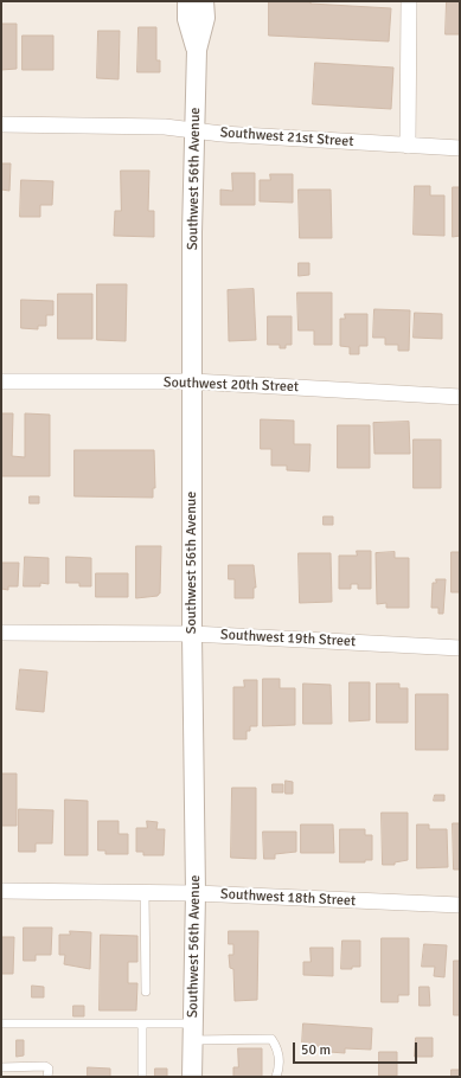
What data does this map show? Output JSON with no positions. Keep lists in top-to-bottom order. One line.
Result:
{"streets":{"street":["Southwest 21st Street","Southwest 56th Avenue","Southwest 20th Street","Southwest 19th Street","Southwest 18th Street"]},"crossings":[["Southwest 21st Street","Southwest 56th Avenue"],["Southwest 56th Avenue","Southwest 20th Street"],["Southwest 56th Avenue","Southwest 19th Street"],["Southwest 56th Avenue","Southwest 18th Street"]],"scale_bar":"50 m"}
